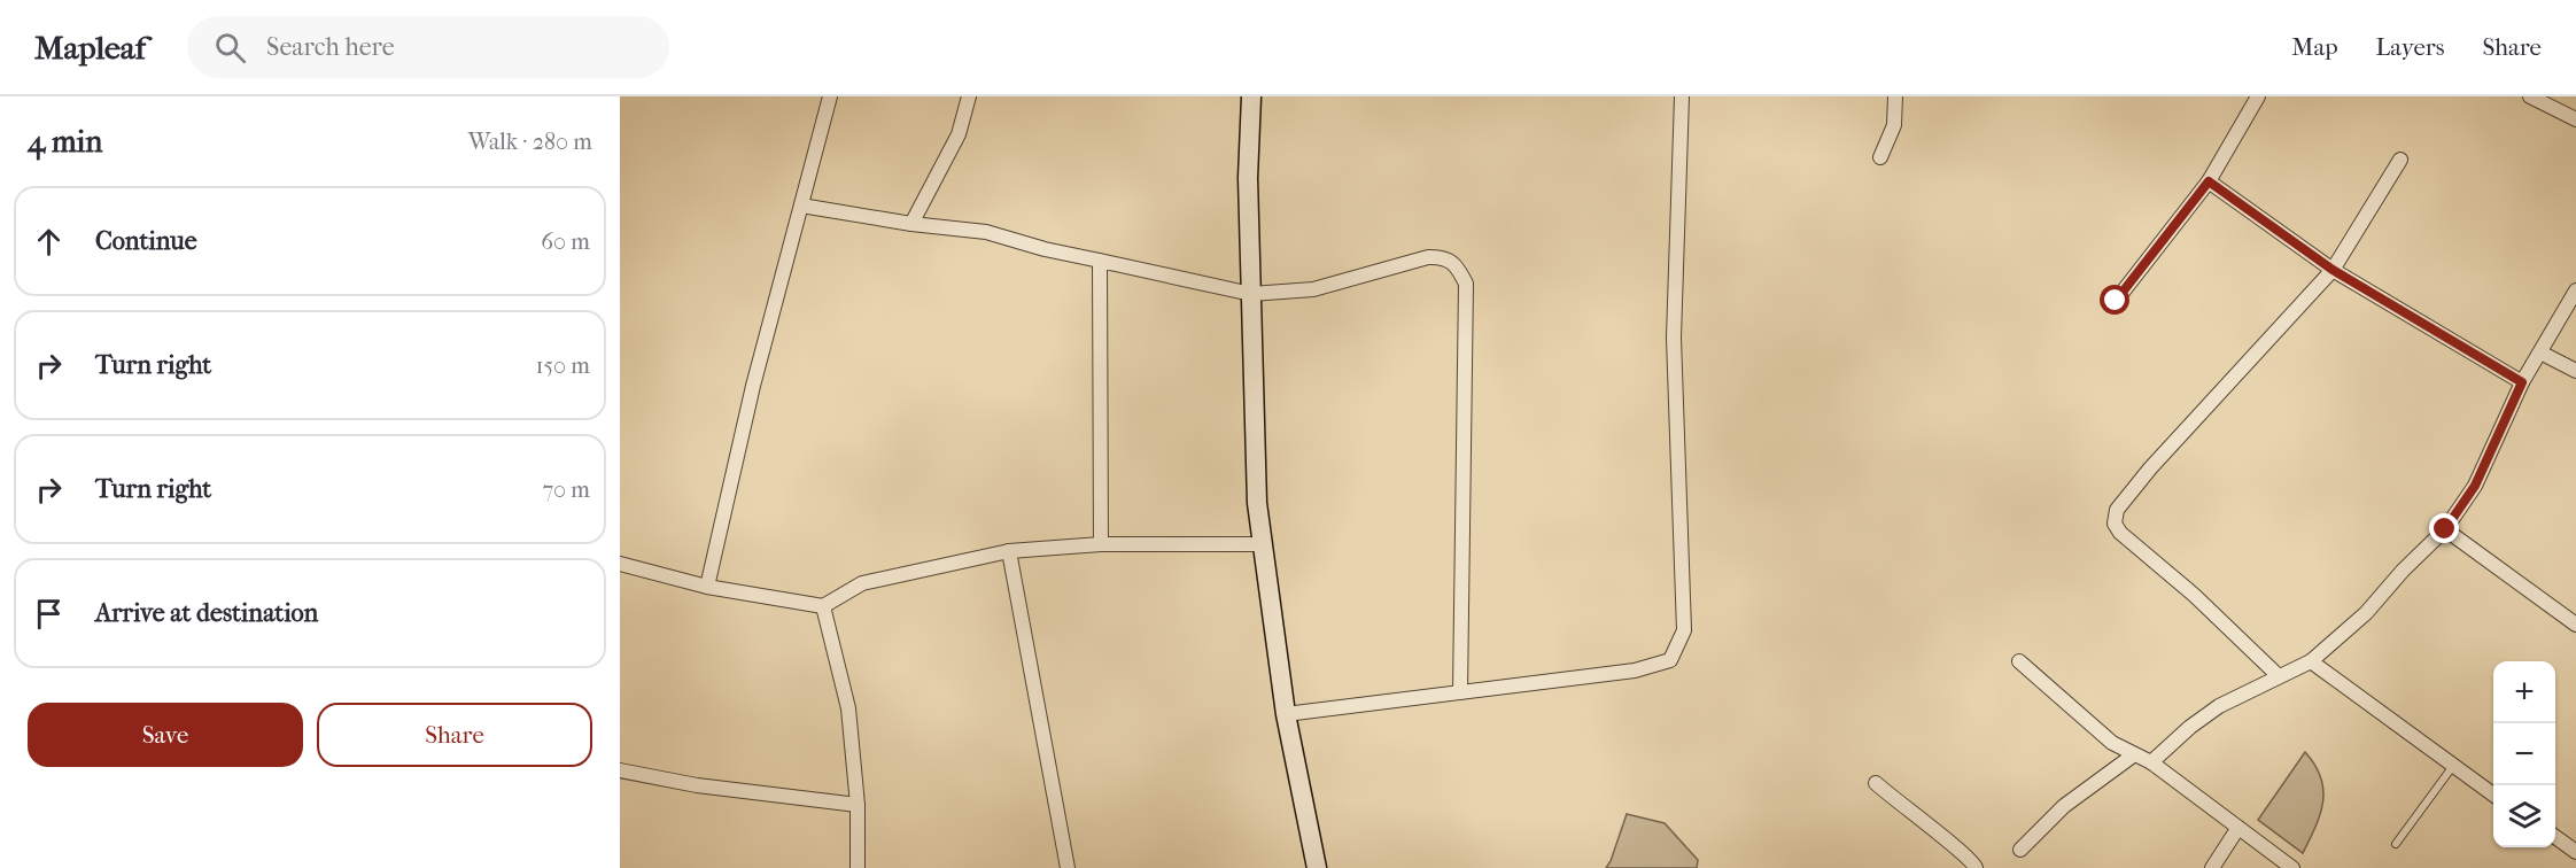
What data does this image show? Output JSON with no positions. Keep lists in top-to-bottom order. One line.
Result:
{"page":{"header":"Mapleaf","search":"Search here","nav":["Map","Layers","Share"],"heading":["4 min","Walk · 280 m"],"list":[["Continue","60 m"],["Turn right","150 m"],["Turn right","70 m"],"Arrive at destination"],"map_buttons":["+","−"],"buttons":["Save","Share"]}}
